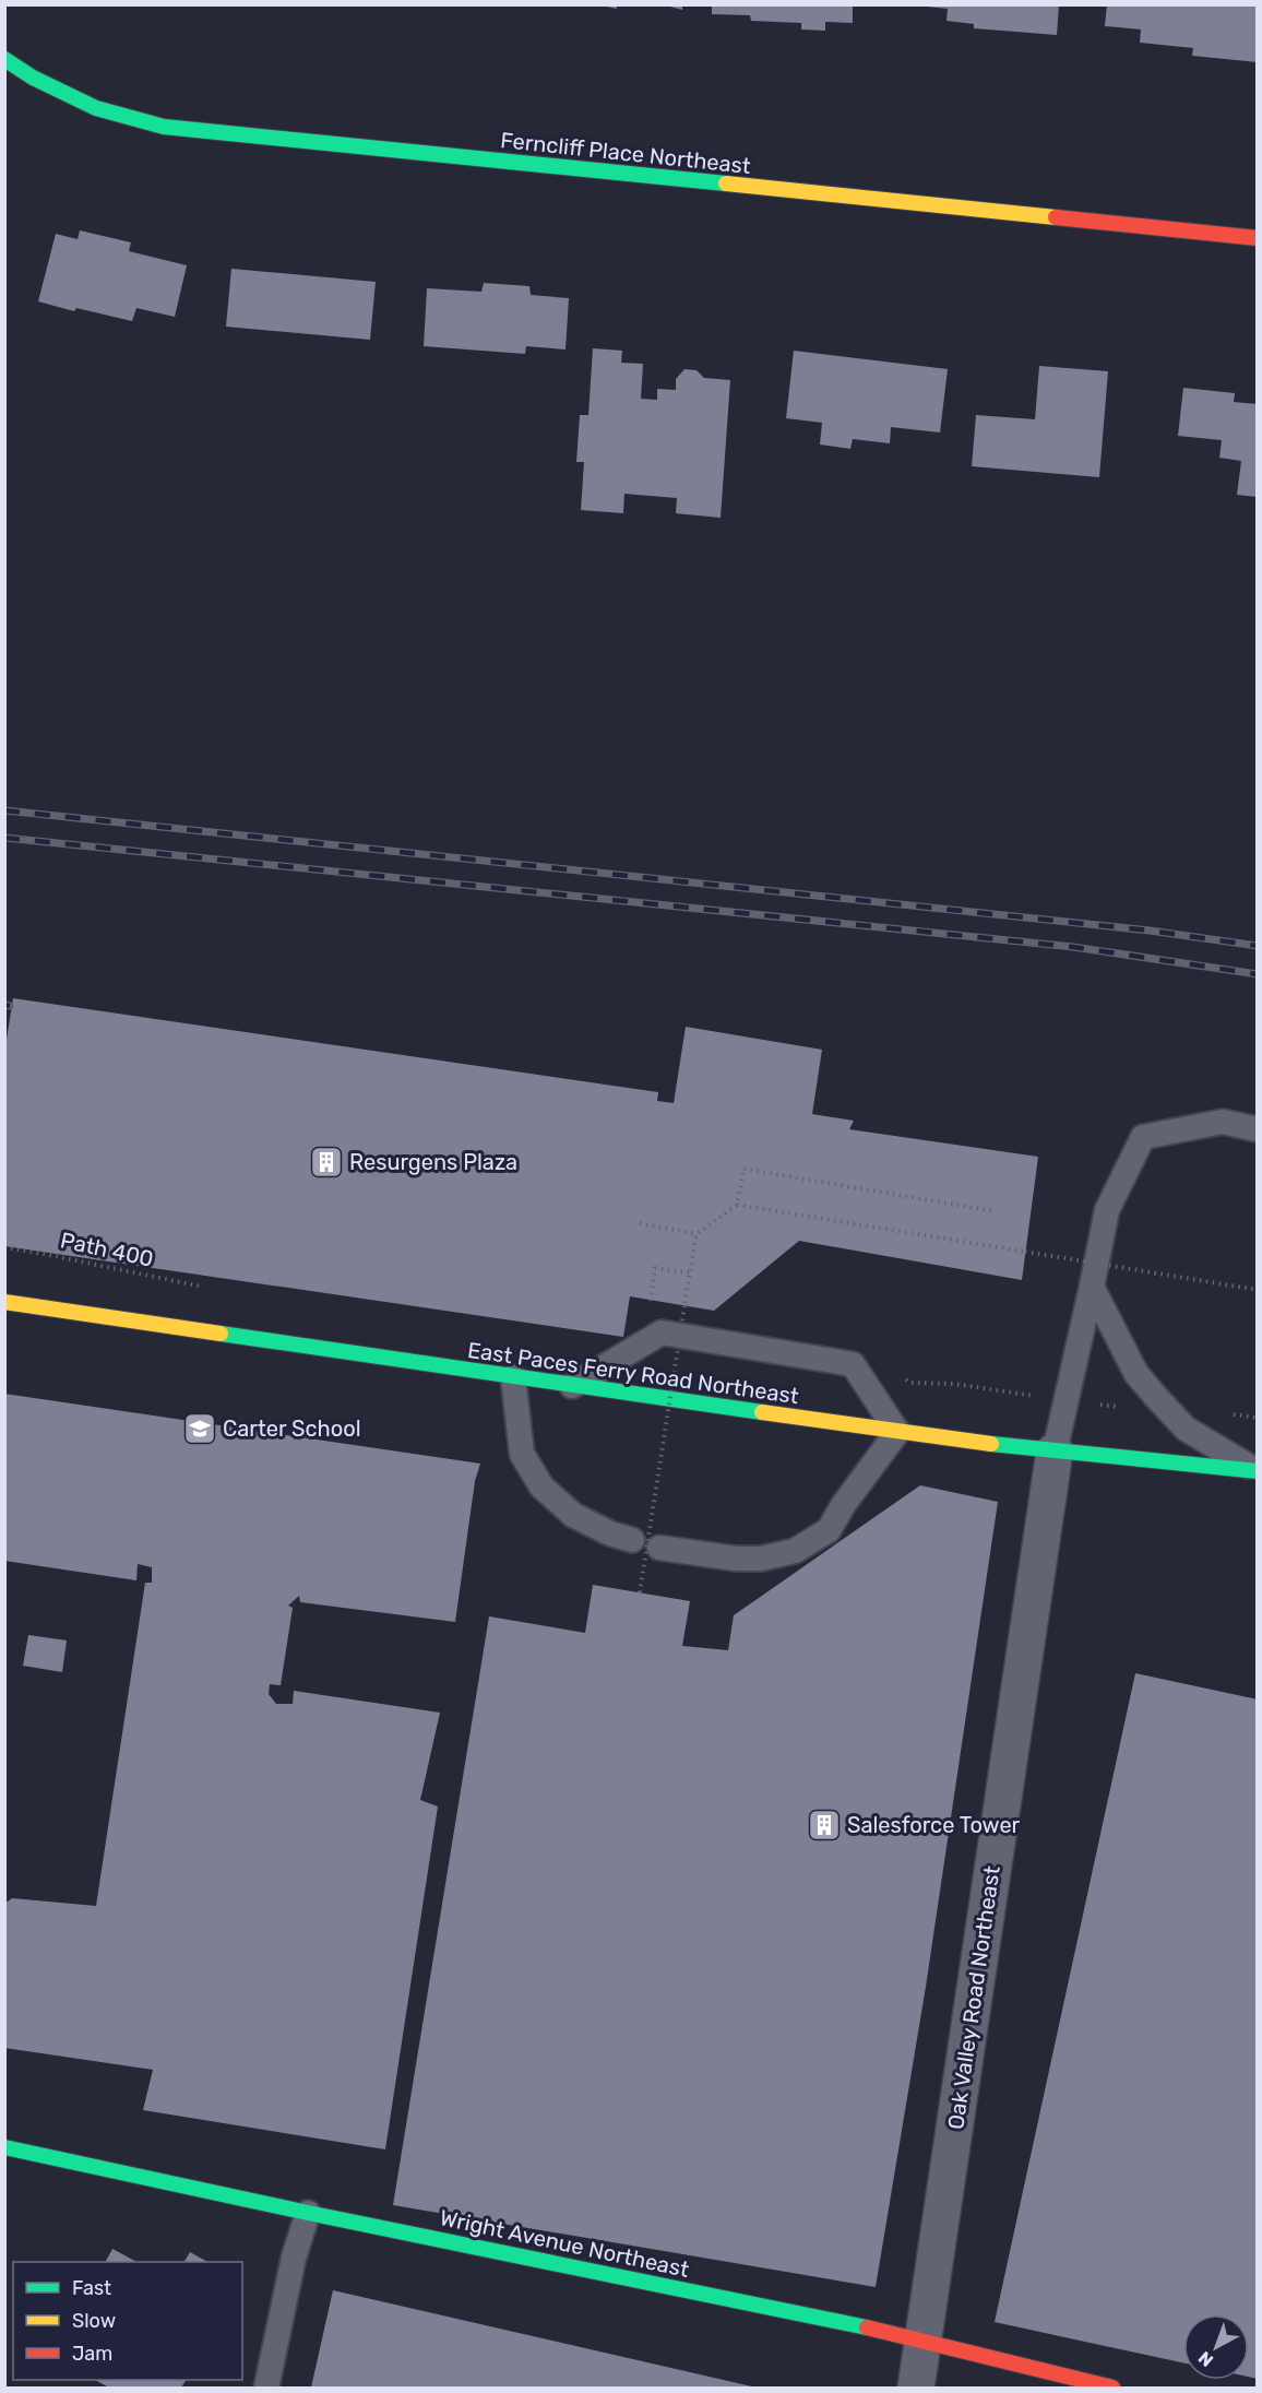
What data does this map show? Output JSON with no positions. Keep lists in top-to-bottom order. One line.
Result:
{"streets":{"street":["Ferncliff Place Northeast","East Paces Ferry Road Northeast","Oak Valley Road Northeast","Wright Avenue Northeast"],"path":["Path 400"]},"crossings":[["East Paces Ferry Road Northeast","Oak Valley Road Northeast"],["Oak Valley Road Northeast","Wright Avenue Northeast"]],"places":{"building":["Resurgens Plaza","Salesforce Tower"],"school or university":["Carter School"]},"legend":["Fast","Slow","Jam"],"north":"bottom left"}
